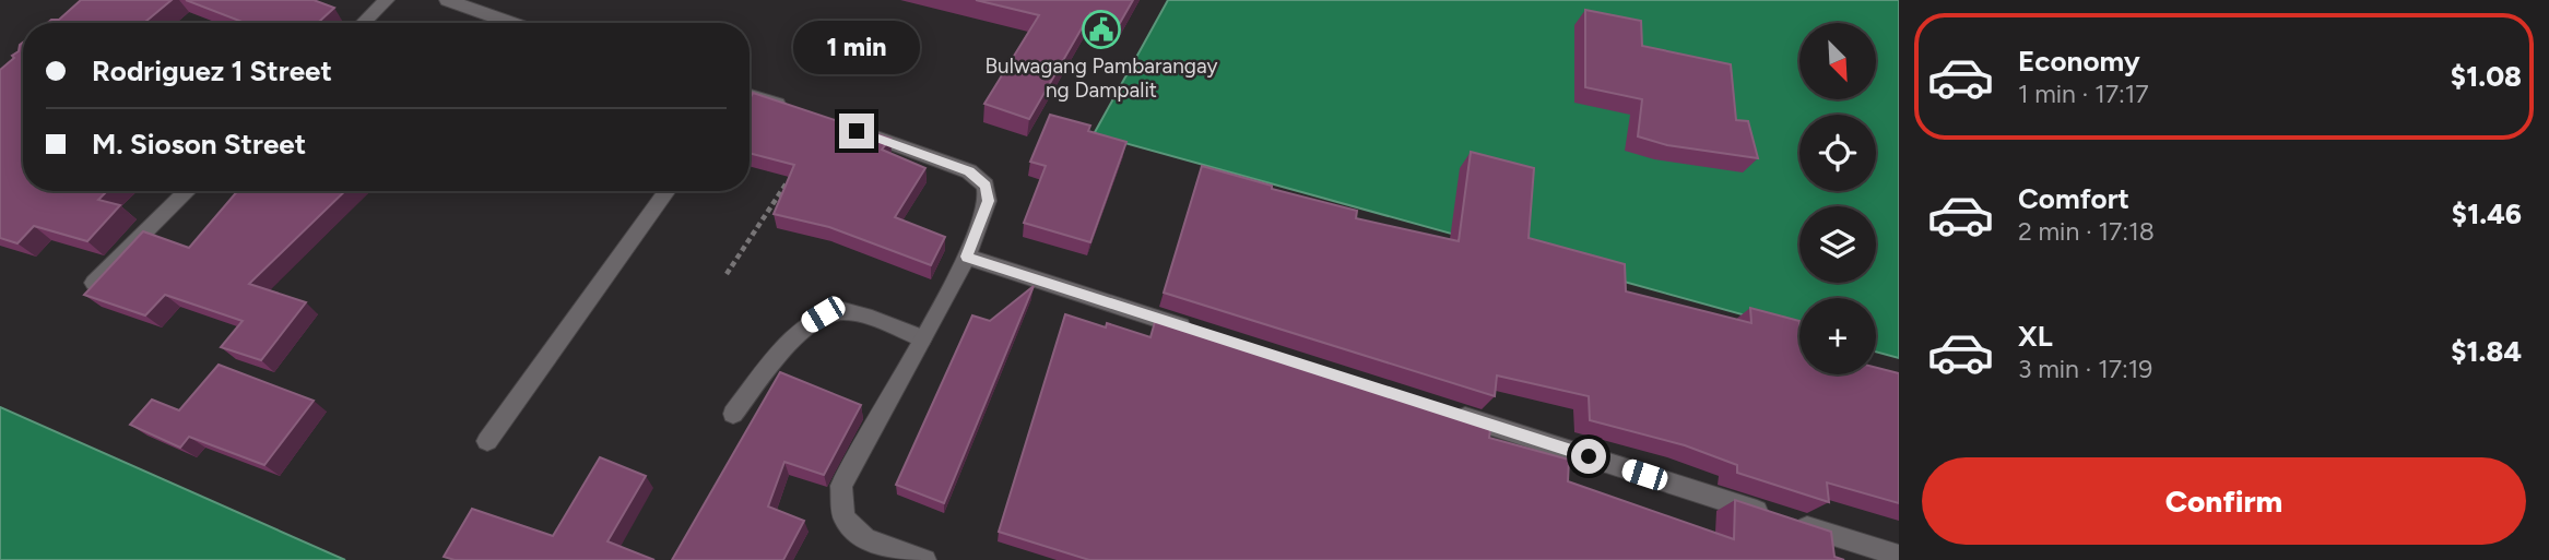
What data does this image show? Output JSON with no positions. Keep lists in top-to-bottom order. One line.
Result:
{"places":{"public building":["Bulwagang Pambarangay ng Dampalit"]},"north":"bottom right","page":{"list":[{"name":"Economy","note":"1 min · 17:17","value":"$1.08"},{"name":"Comfort","note":"2 min · 17:18","value":"$1.46"},{"name":"XL","note":"3 min · 17:19","value":"$1.84"}],"bubble":"1 min","map_buttons":"+","banner":["Rodriguez 1 Street","M. Sioson Street"],"buttons":"Confirm"}}
